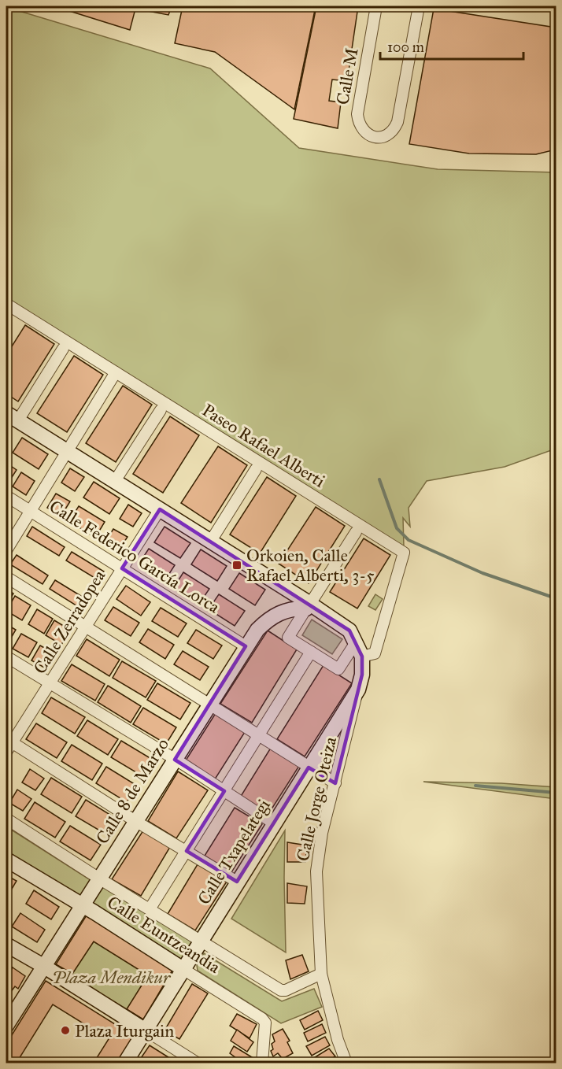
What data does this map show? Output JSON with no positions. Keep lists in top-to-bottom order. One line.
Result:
{"streets":{"street":["Calle M","Paseo Rafael Alberti","Calle Federico García Lorca","Calle Zerradopea","Calle 8 de Marzo","Calle Jorge Oteiza","Calle Txapelategi","Calle Euntzeandia"]},"crossings":[["Paseo Rafael Alberti","Calle Txapelategi"],["Calle Federico García Lorca","Calle Zerradopea"],["Calle Federico García Lorca","Calle 8 de Marzo"],["Calle 8 de Marzo","Calle Euntzeandia"],["Calle Jorge Oteiza","Calle Txapelategi"],["Calle Txapelategi","Calle Euntzeandia"]],"parks":["Plaza Mendikur"],"places":{"transit":["Orkoien, Calle Rafael Alberti, 3-5"],"other":["Plaza Iturgain"]},"scale_bar":"100 m"}
